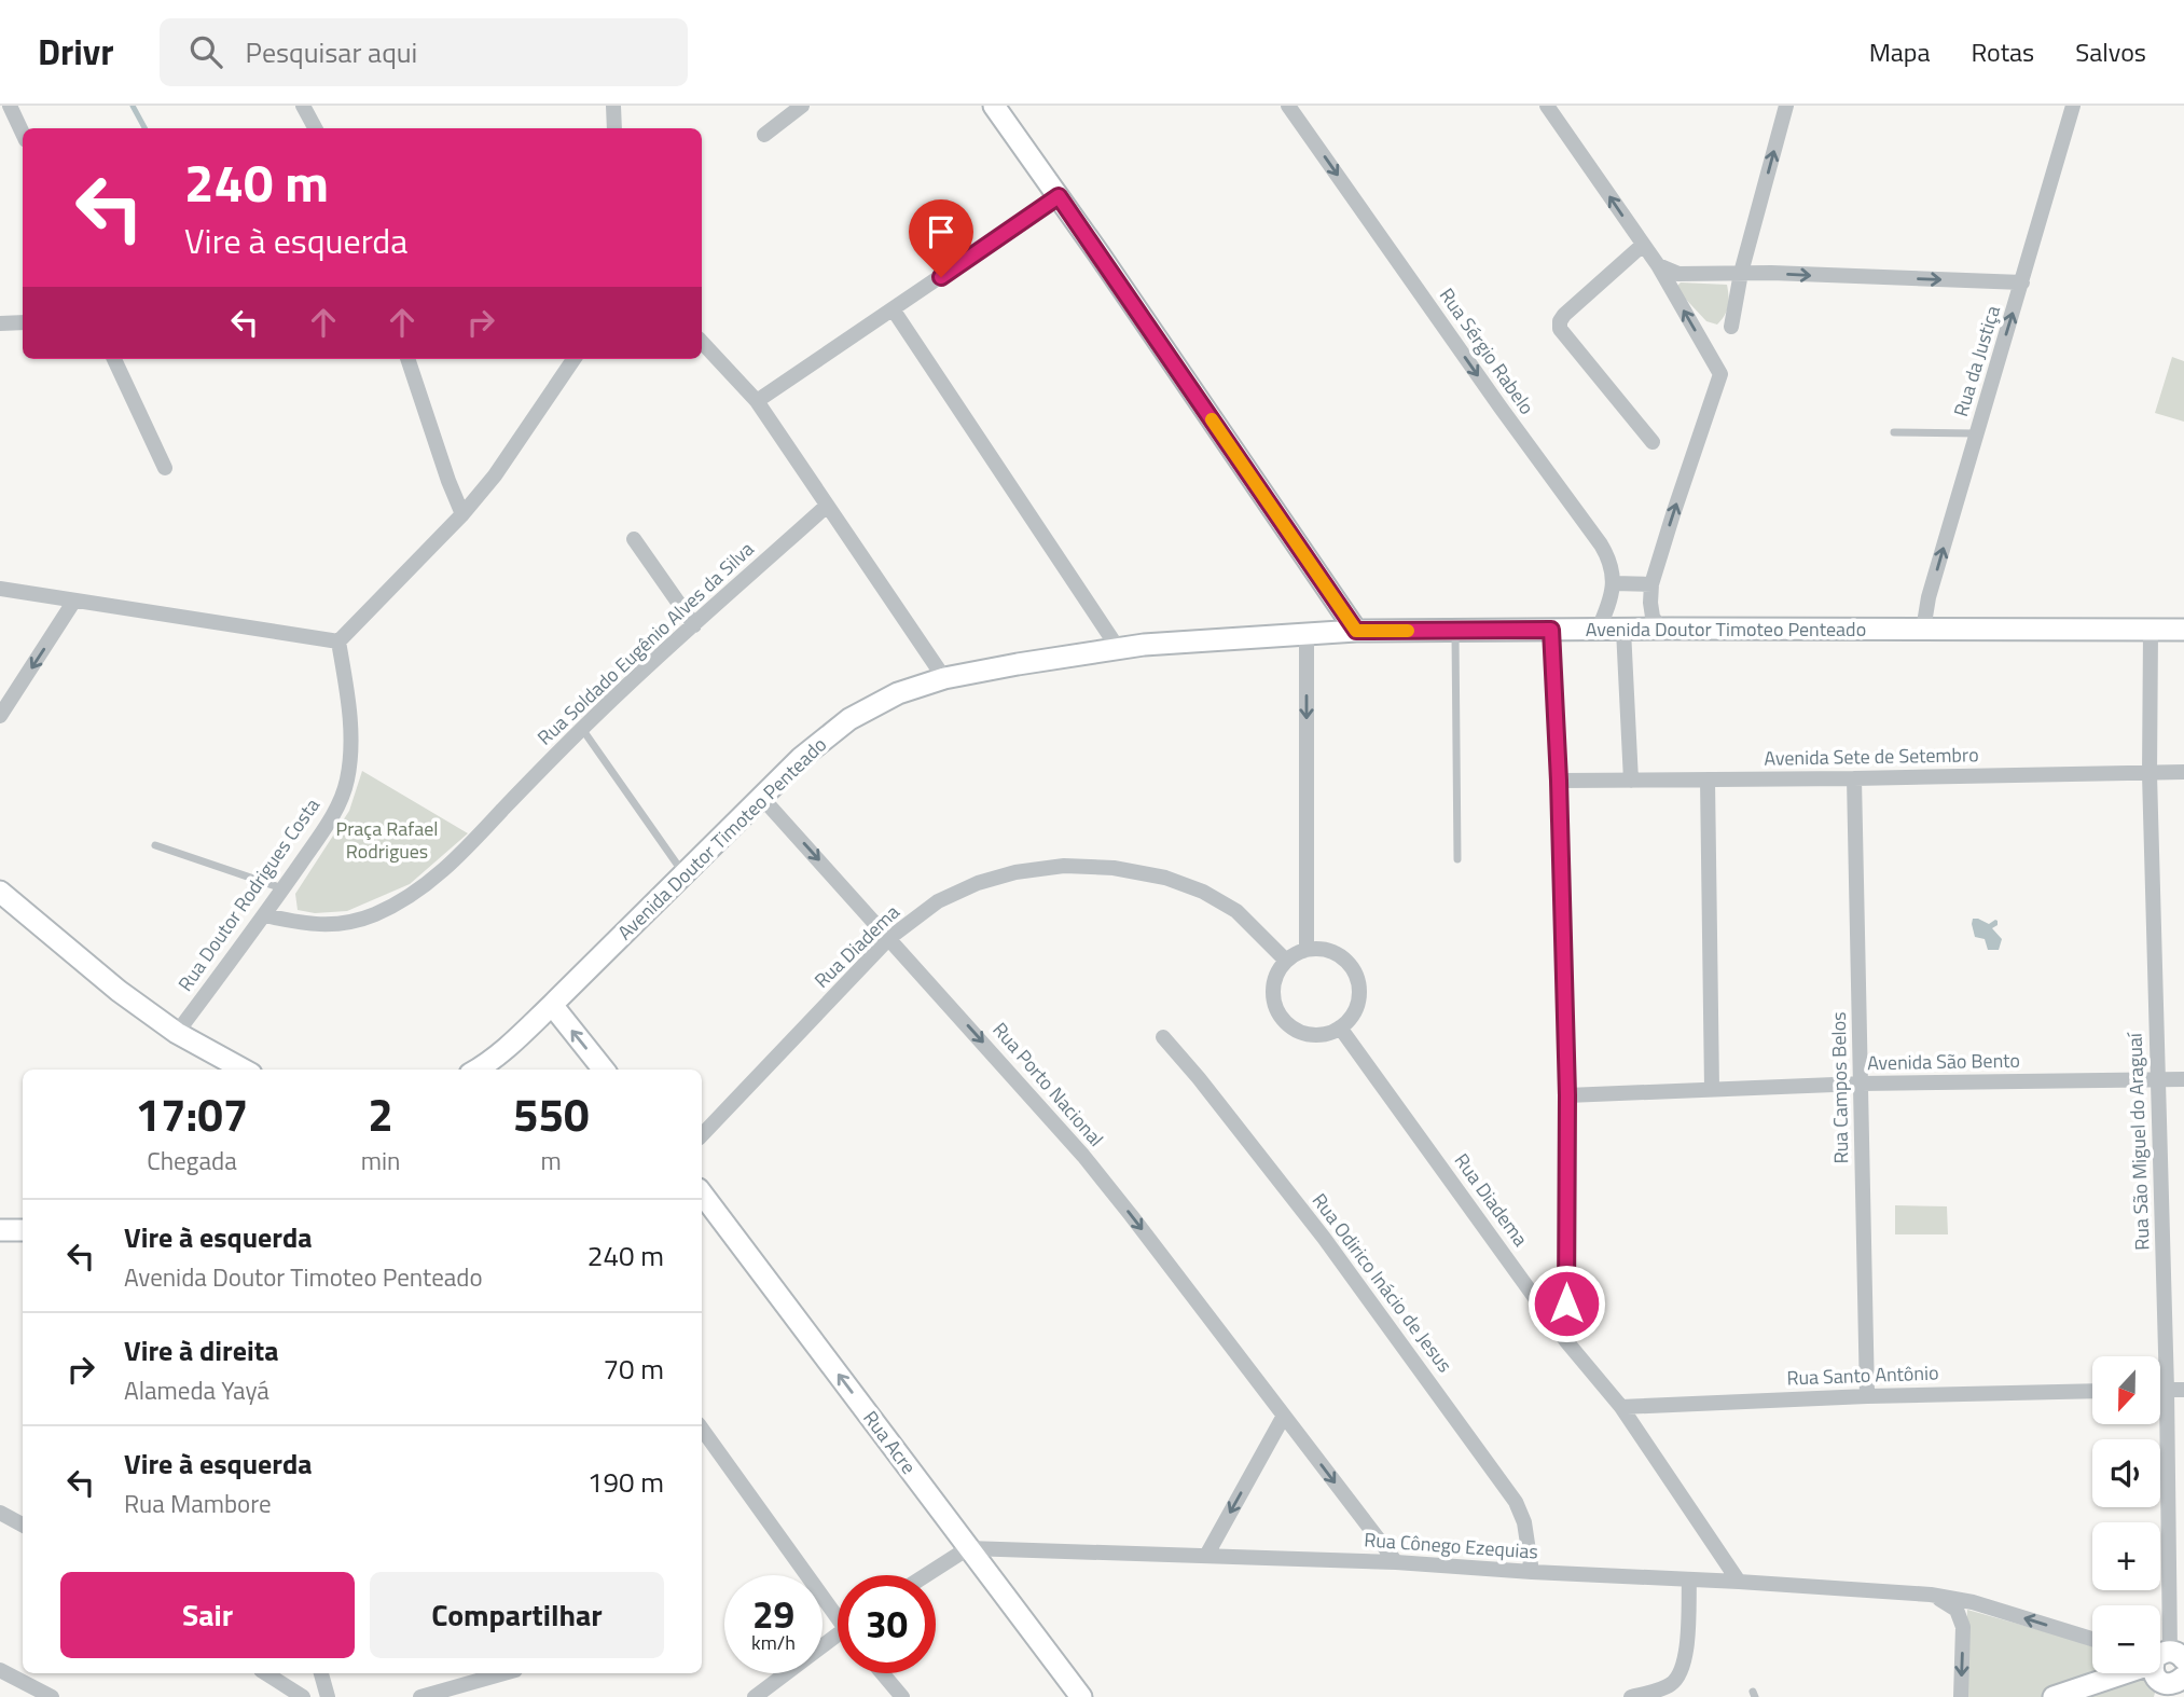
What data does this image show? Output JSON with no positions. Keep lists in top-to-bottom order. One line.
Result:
{"streets":{"main road":["Avenida Doutor Timoteo Penteado","Rua Acre"],"street":["Rua Sérgio Rabelo","Rua da Justiça","Rua Soldado Eugênio Alves da Silva","Avenida Sete de Setembro","Rua Doutor Rodrigues Costa","Rua Diadema","Avenida São Bento","Rua Porto Nacional","Rua Campos Belos","Rua São Miguel do Araguaí","Rua Odirico Inácio de Jesus","Rua Santo Antônio","Rua Cônego Ezequias"]},"crossings":[["Rua da Justiça","Avenida Doutor Timoteo Penteado"],["Avenida Doutor Timoteo Penteado","Rua Porto Nacional"],["Avenida Doutor Timoteo Penteado","Rua São Miguel do Araguaí"],["Rua Soldado Eugênio Alves da Silva","Rua Doutor Rodrigues Costa"],["Avenida Sete de Setembro","Rua Campos Belos"],["Avenida Sete de Setembro","Rua São Miguel do Araguaí"],["Rua Diadema","Rua Porto Nacional"],["Rua Diadema","Rua Santo Antônio"],["Rua Diadema","Rua Cônego Ezequias"],["Avenida São Bento","Rua Campos Belos"],["Avenida São Bento","Rua São Miguel do Araguaí"],["Rua Porto Nacional","Rua Cônego Ezequias"],["Rua Campos Belos","Rua Santo Antônio"],["Rua Odirico Inácio de Jesus","Rua Cônego Ezequias"],["Rua Acre","Rua Cônego Ezequias"]],"one_way":["Rua Sérgio Rabelo","Rua da Justiça","Rua Porto Nacional","Rua Acre"],"parks":["Praça Rafael Rodrigues"],"north":"bottom","page":{"header":"Drivr","search":"Pesquisar aqui","nav":["Mapa","Rotas","Salvos"],"turn":["240 m","Vire à esquerda"],"eta":["17:07","Chegada","2","min","550","m"],"list":[{"name":"Vire à esquerda","note":"Avenida Doutor Timoteo Penteado","value":"240 m"},{"name":"Vire à direita","note":"Alameda Yayá","value":"70 m"},{"name":"Vire à esquerda","note":"Rua Mambore","value":"190 m"}],"map_buttons":["+","−"],"buttons":["Sair","Compartilhar"],"speed":"29 km/h","limit":"30"}}
